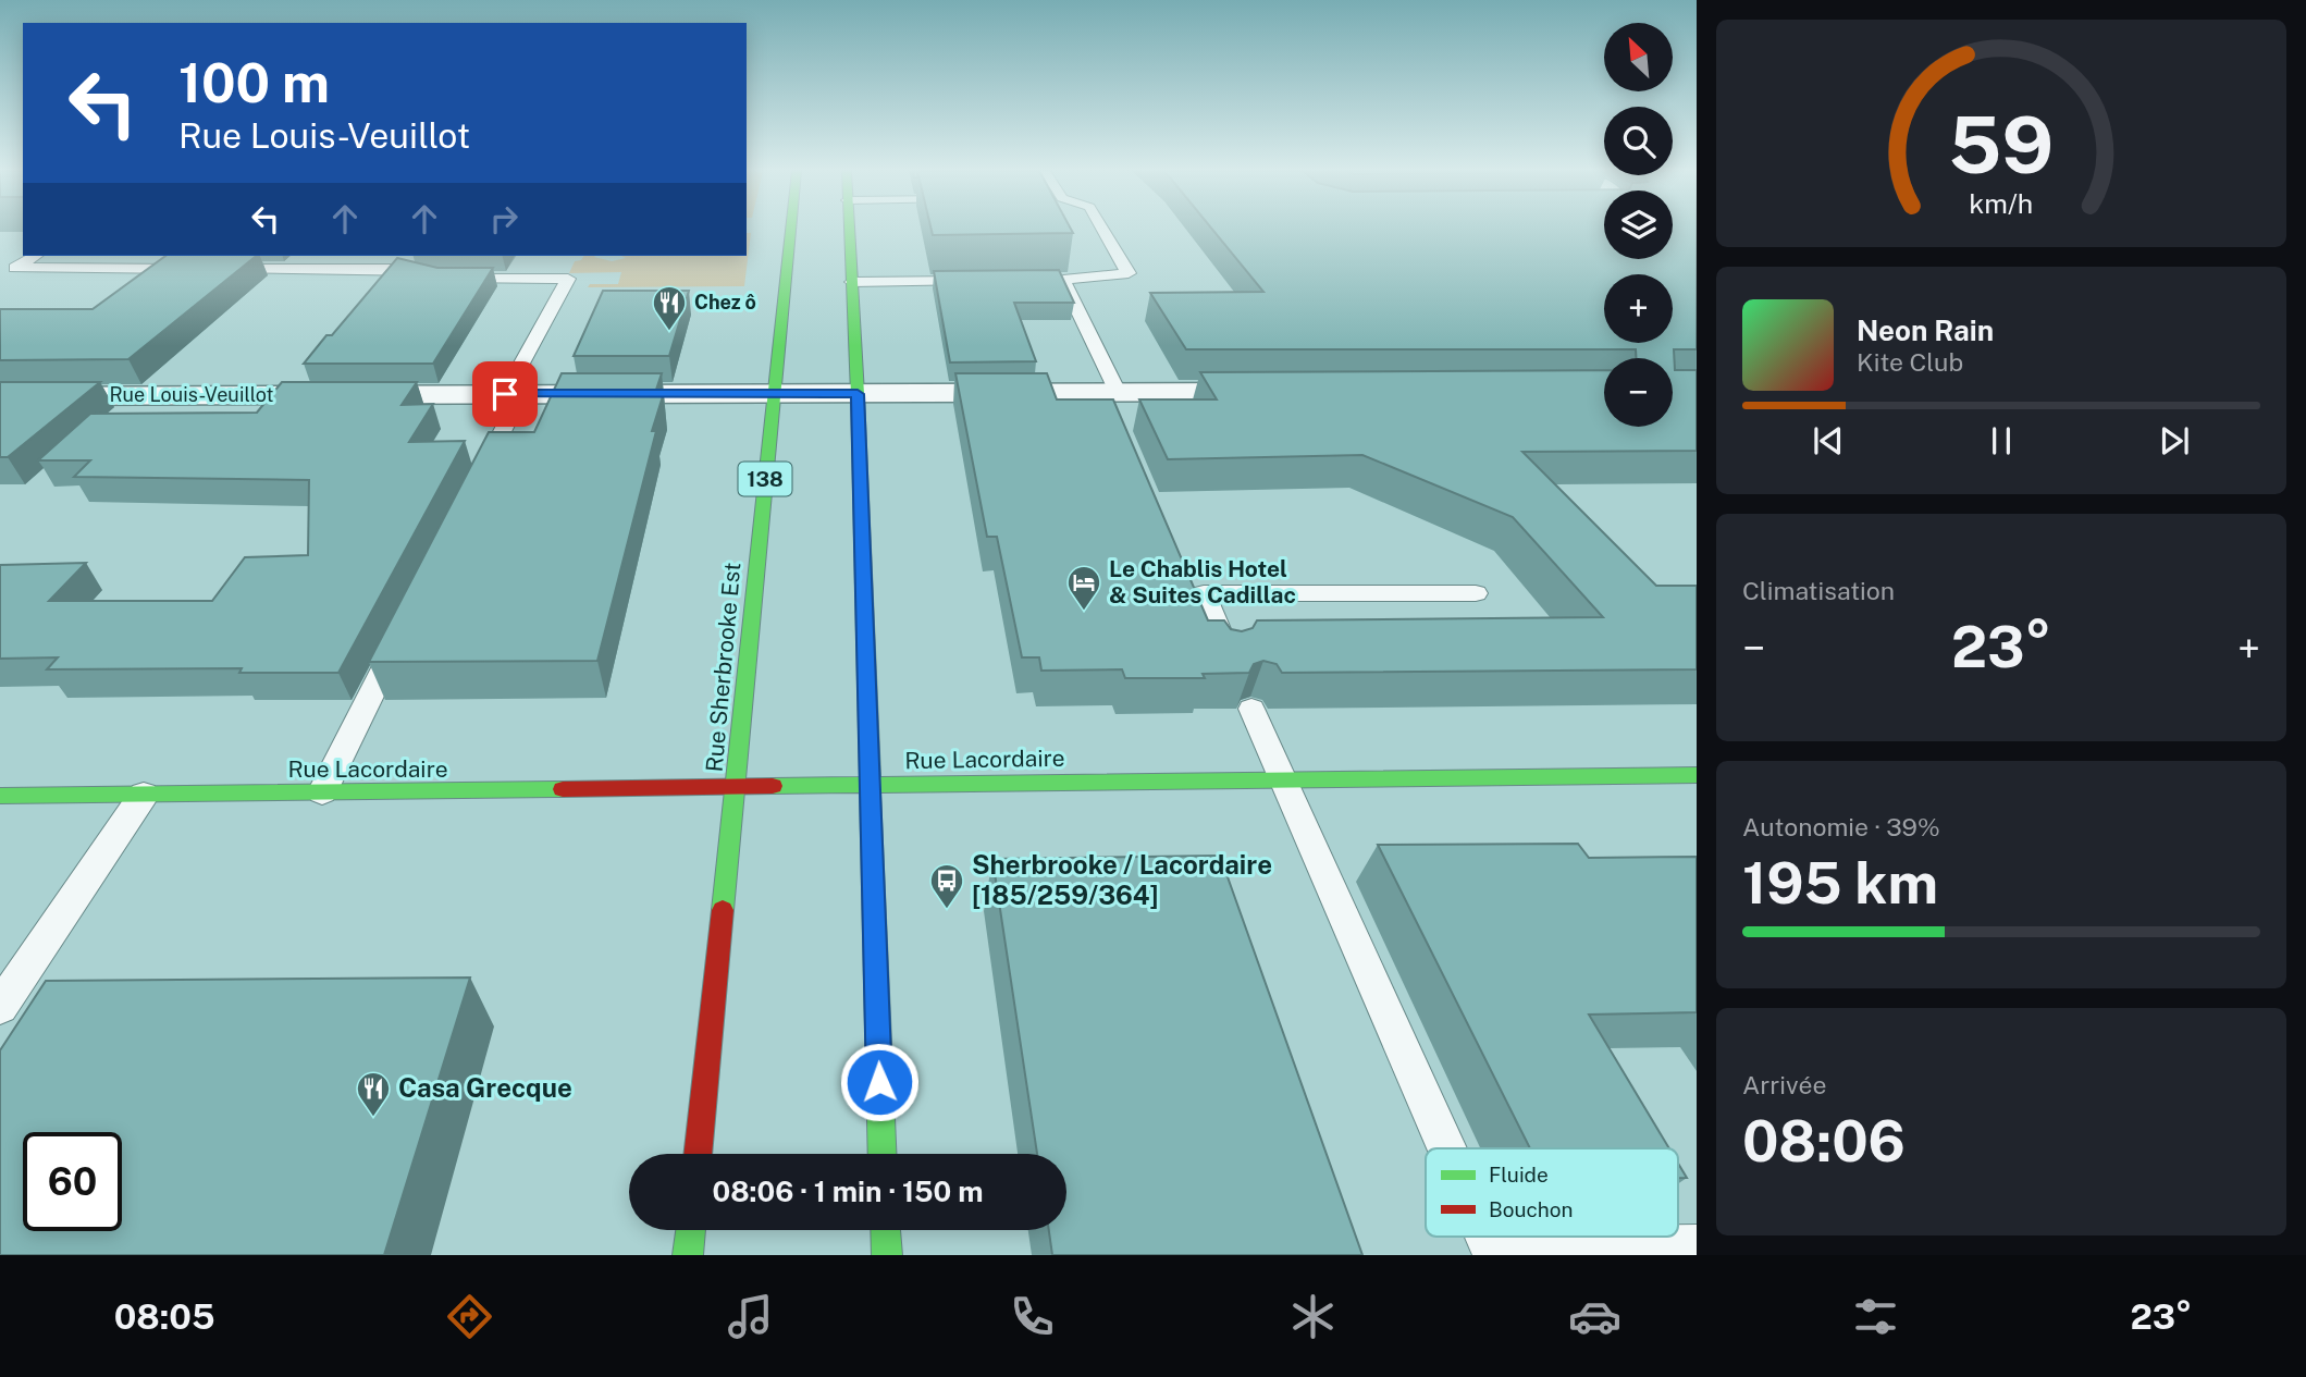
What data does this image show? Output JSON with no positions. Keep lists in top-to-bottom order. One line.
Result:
{"streets":{"main road":["138","Rue Sherbrooke Est","Rue Lacordaire"],"street":["Rue Louis-Veuillot"]},"crossings":[["Rue Louis-Veuillot","Rue Sherbrooke Est"],["Rue Sherbrooke Est","Rue Lacordaire"]],"places":{"restaurant":["Chez ô","Casa Grecque"],"hotel":["Le Chablis Hotel & Suites Cadillac"],"bus stop":["Sherbrooke / Lacordaire [185/259/364]"]},"legend":["Fluide","Bouchon"],"north":"top left","page":{"map_buttons":["+","−"],"turn":["100 m","Rue Louis-Veuillot"],"song":["Neon Rain","Kite Club"],"tile":["Climatisation",["Autonomie · 39%","195 km"],["Arrivée","08:06"]],"heat":["−","23°","+"],"limit":"60","trip":"08:06 · 1 min · 150 m","tabs":["08:05","23°"],"gauge":["59","km/h"]}}
